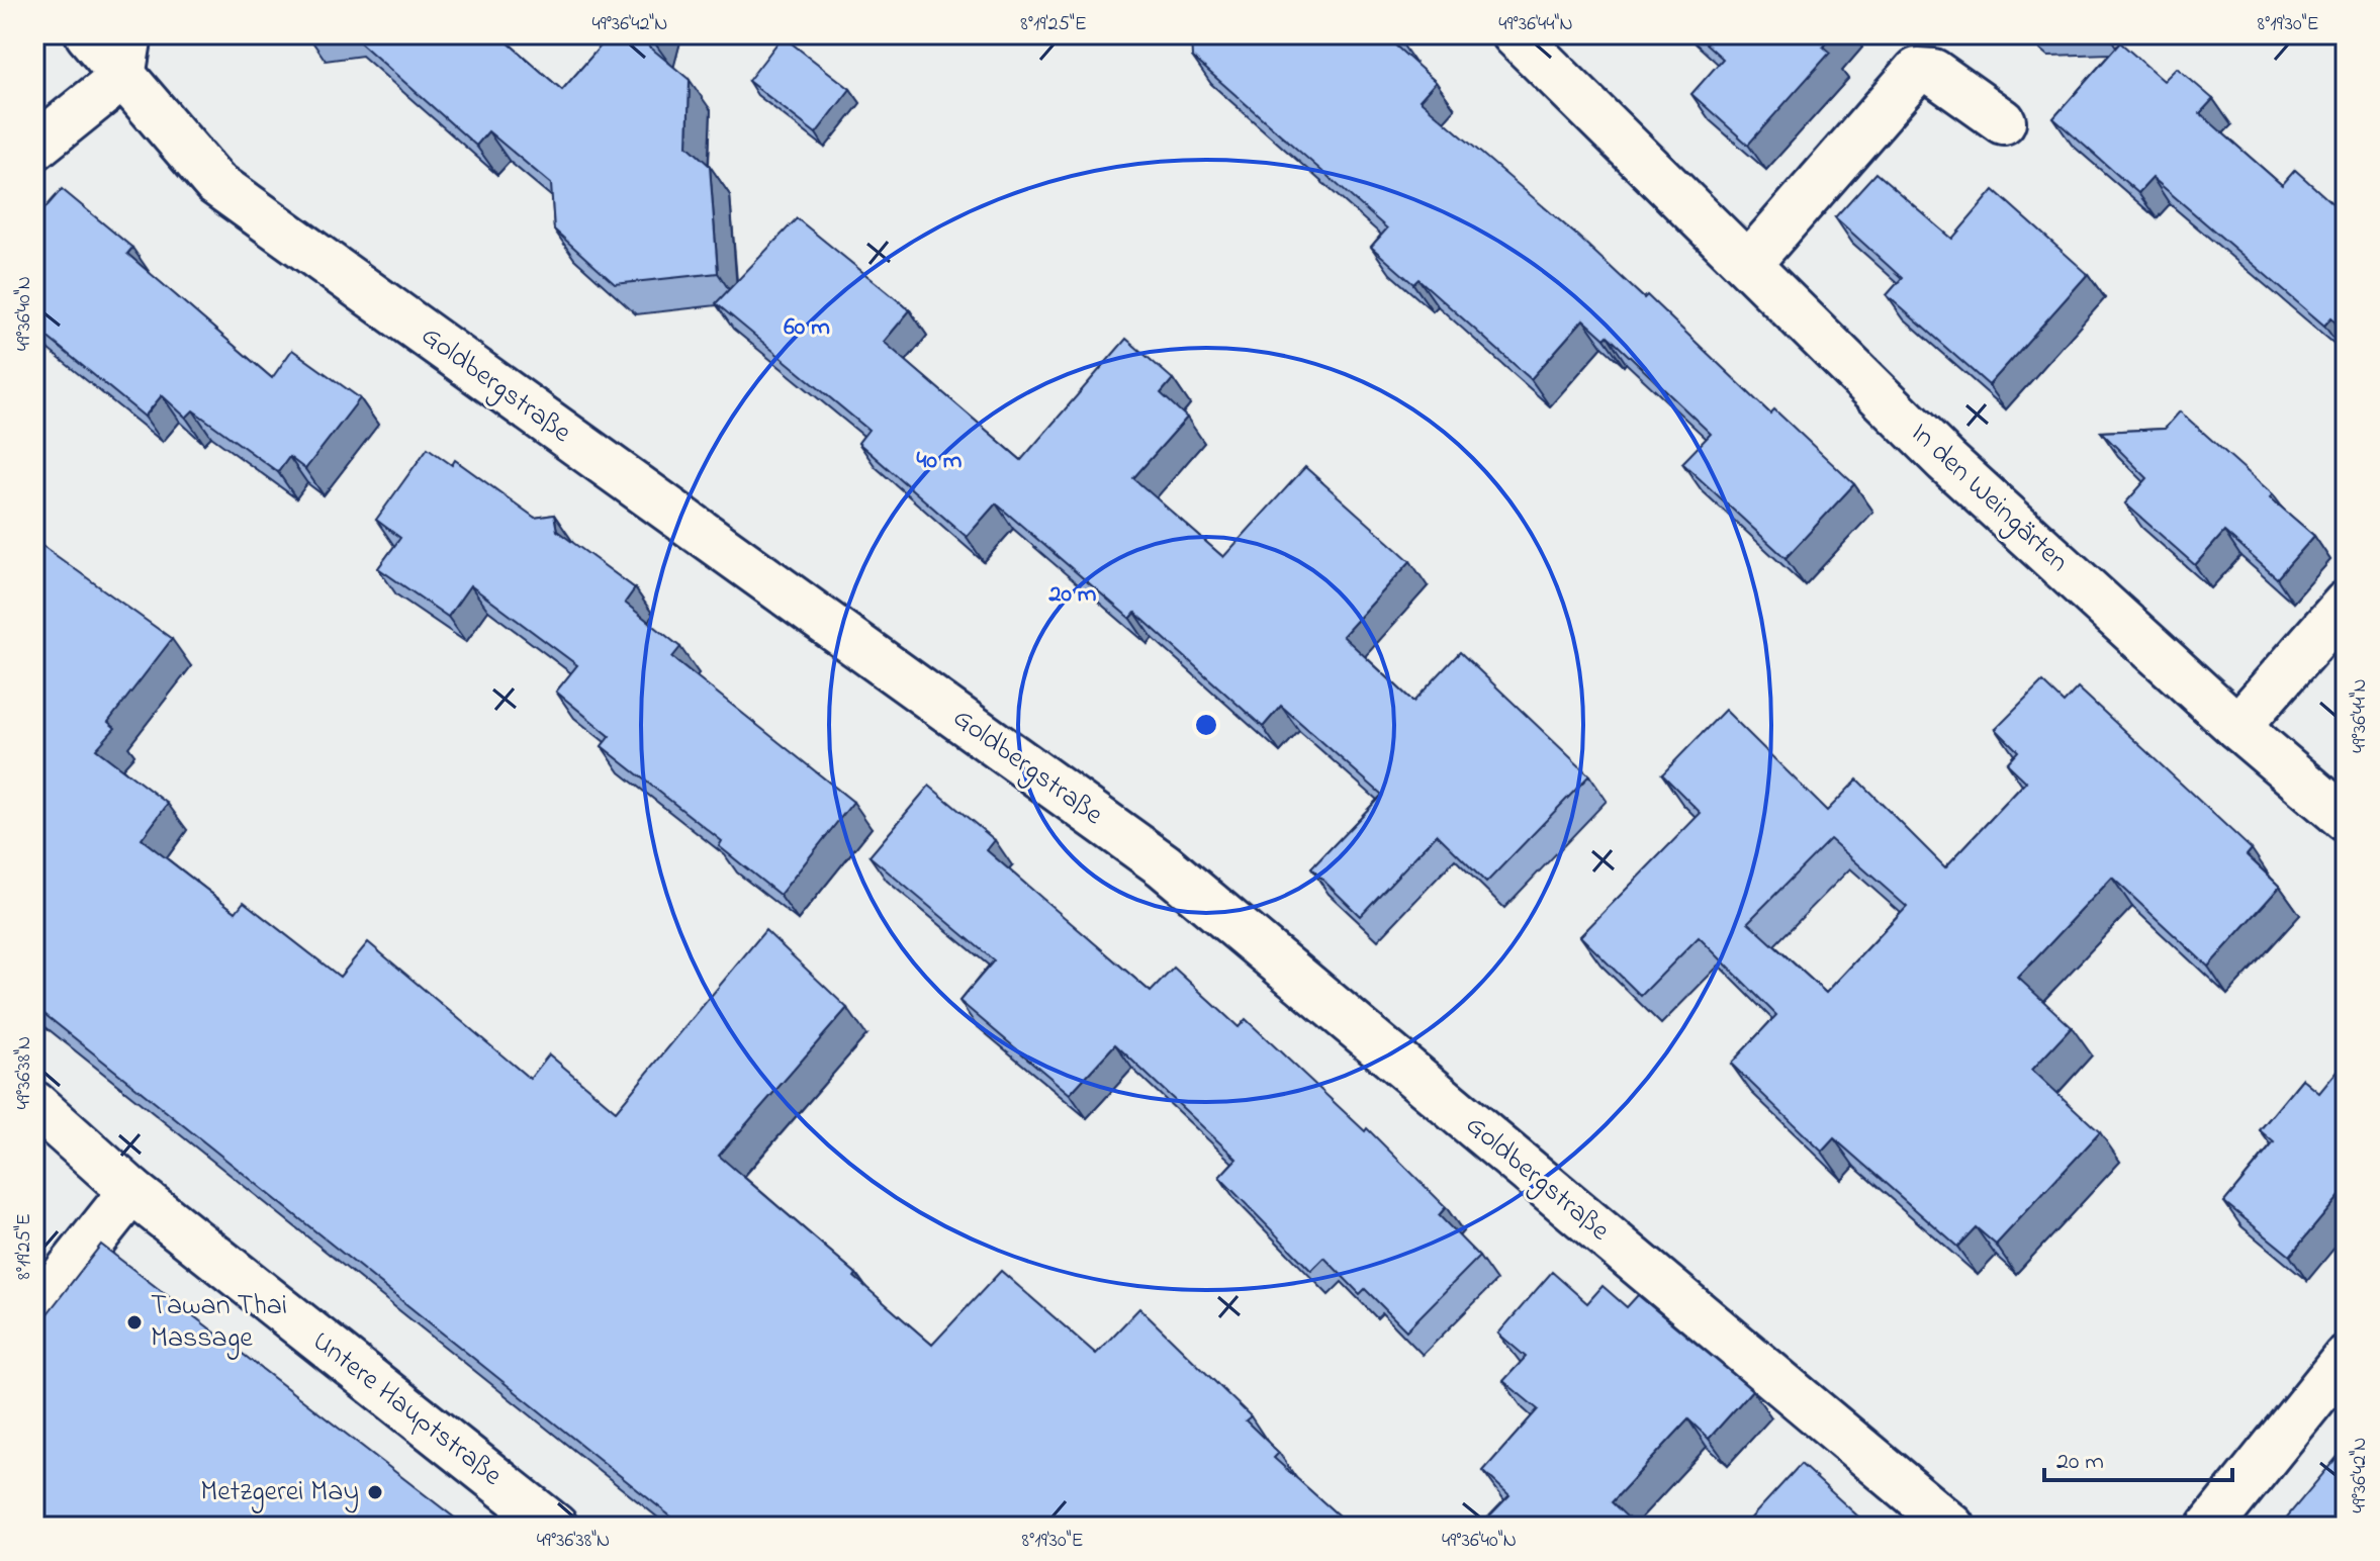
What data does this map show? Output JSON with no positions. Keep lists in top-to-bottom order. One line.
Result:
{"streets":{"street":["Goldbergstraße","In den Weingärten","Untere Hauptstraße"]},"places":["Tawan Thai Massage","Metzgerei May"],"scale_bar":"20 m","coordinates":["49°36'42\"N","8°19'25\"E","49°36'44\"N","8°19'30\"E","49°36'40\"N","49°36'38\"N"],"rings":["60 m","40 m","20 m"]}
